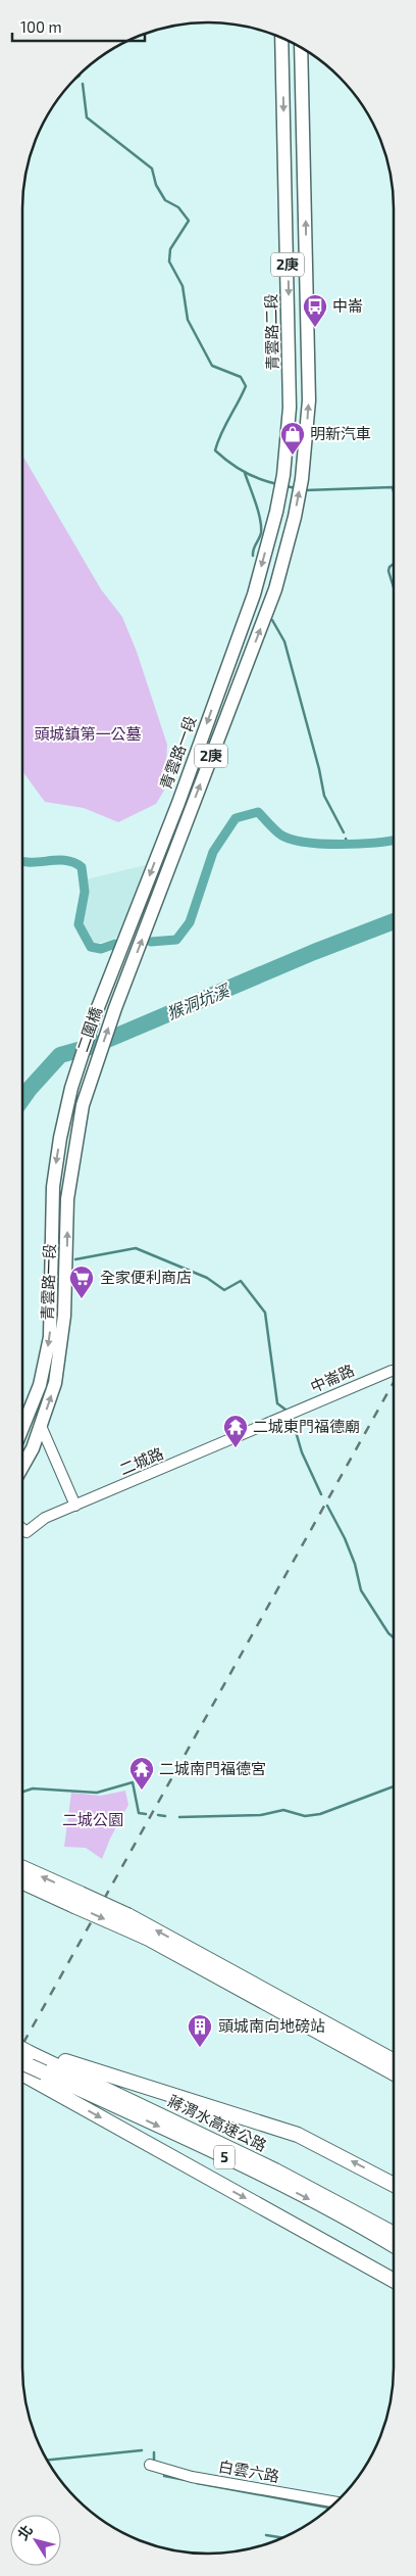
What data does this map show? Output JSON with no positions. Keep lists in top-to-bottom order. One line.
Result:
{"streets":{"highway":["蔣渭水高速公路","5"],"main road":["2庚","青雲路二段","青雲路一段","二圍橋"],"street":["中崙路","二城路","白雲六路"]},"crossings":[["青雲路二段","青雲路一段"],["青雲路一段","二圍橋"],["中崙路","二城路"]],"one_way":["青雲路二段"],"water":["猴洞坑溪"],"parks":["頭城鎮第一公墓","二城公園"],"places":{"bus stop":["中崙"],"shop":["明新汽車"],"supermarket":["全家便利商店"],"temple":["二城東門福德廟","二城南門福德宮"],"building":["頭城南向地磅站"]},"scale_bar":"100 m","north":"top left"}
